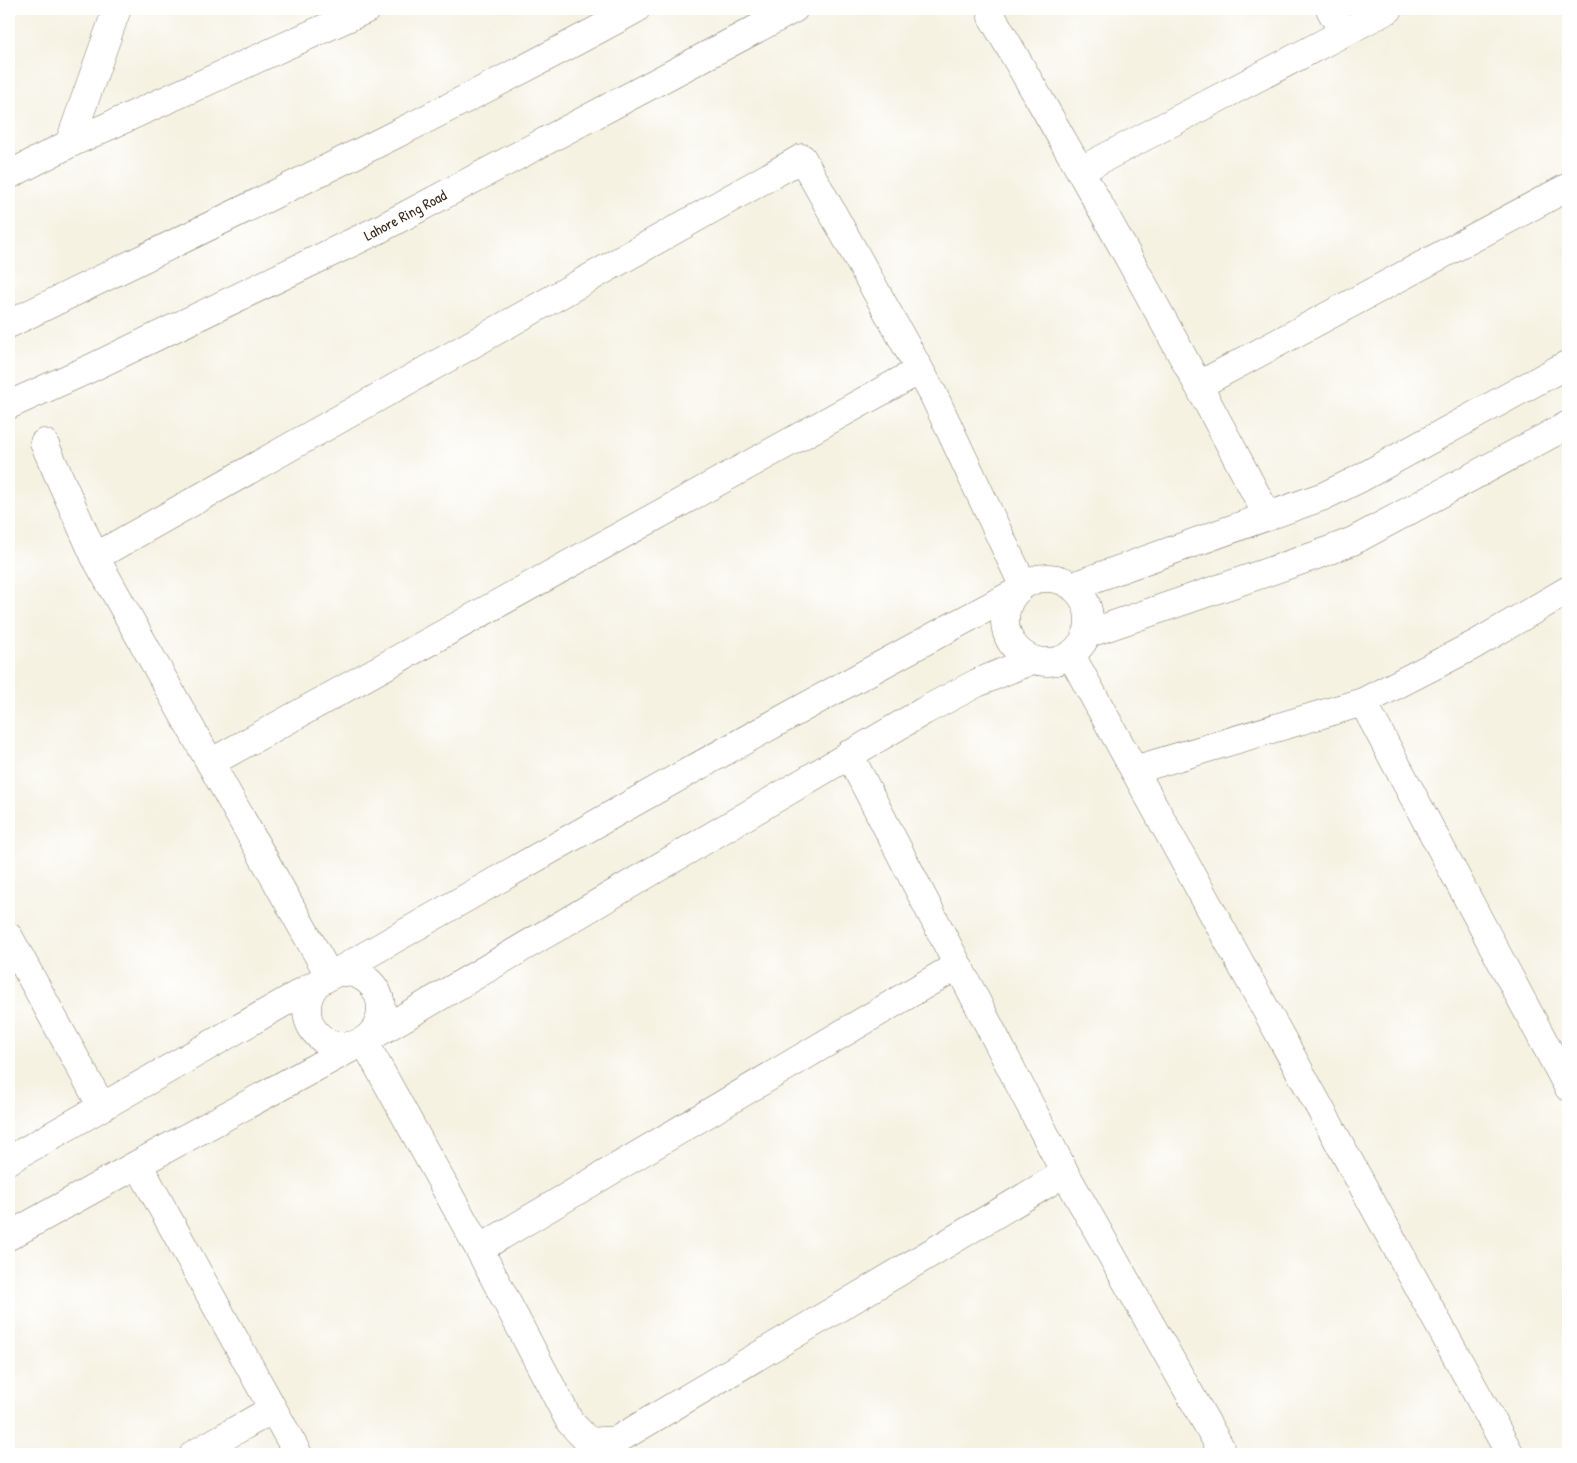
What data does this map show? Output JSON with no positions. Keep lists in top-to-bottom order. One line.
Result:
{"streets":{"main road":["Lahore Ring Road"]}}
